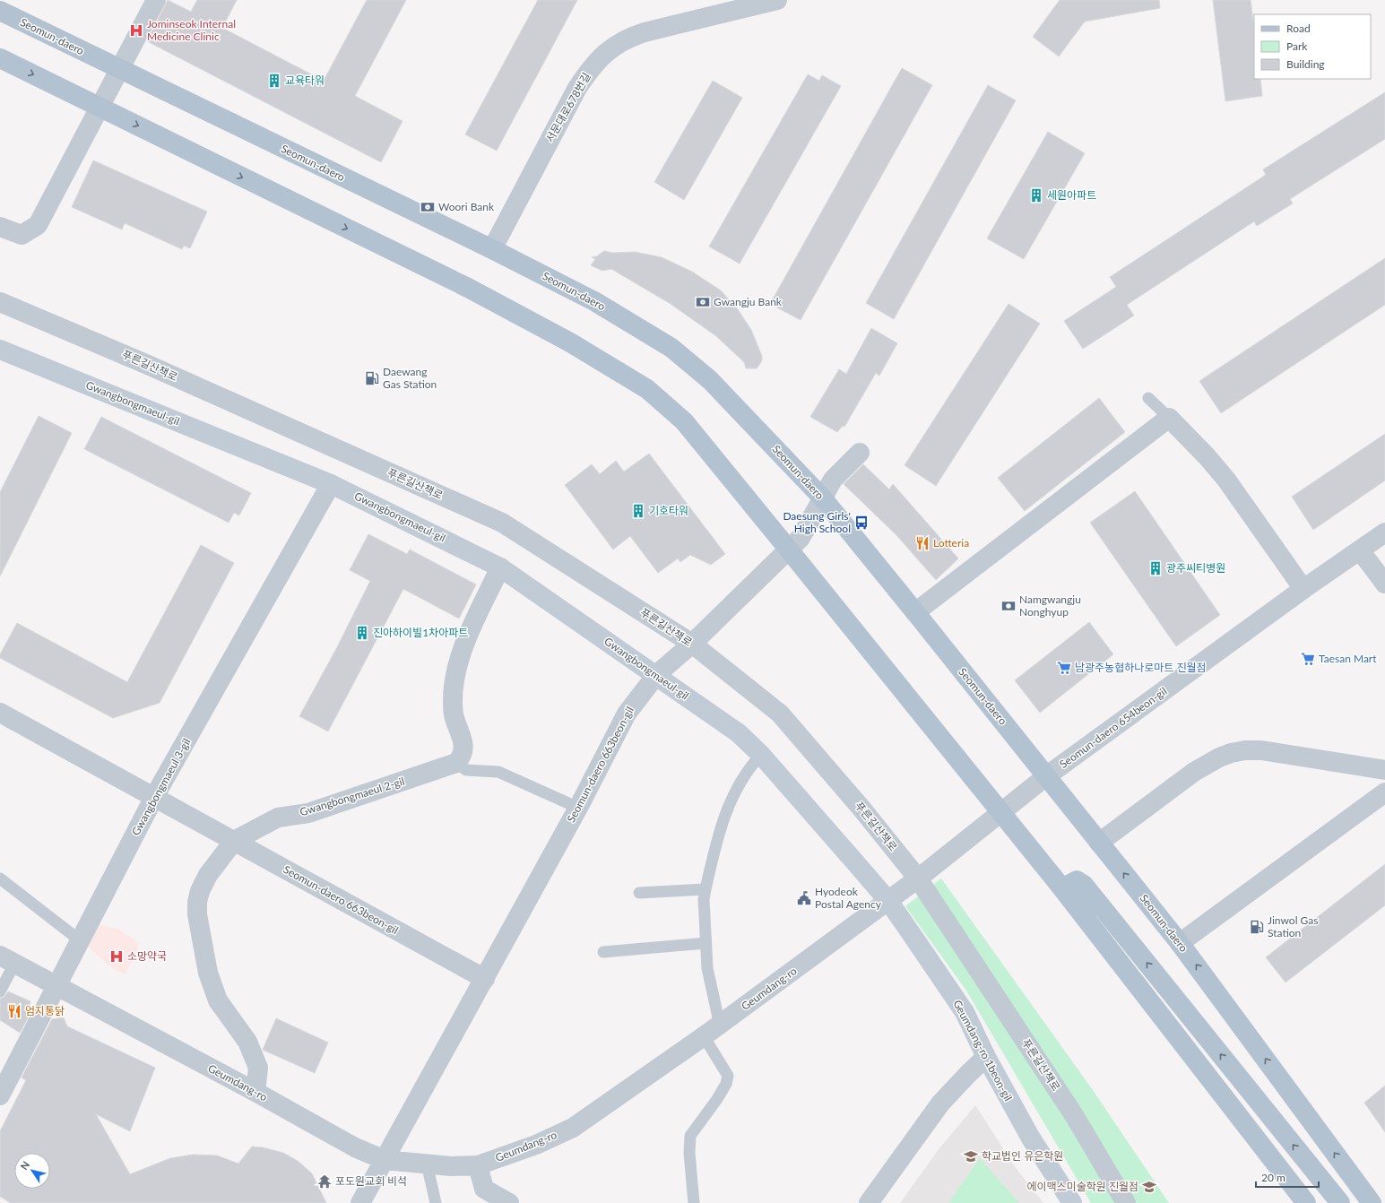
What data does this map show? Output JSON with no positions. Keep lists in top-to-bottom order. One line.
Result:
{"streets":{"main road":["Seomun-daero"],"street":["서문대로678번길","푸른길산책로","Gwangbongmaeul-gil","Seomun-daero 654beon-gil","Seomun-daero 663beon-gil","Gwangbongmaeul 3-gil","Gwangbongmaeul 2-gil","Geumdang-ro","Geumdang-ro 1beon-gil"]},"crossings":[["Seomun-daero","서문대로678번길"],["Seomun-daero","Seomun-daero 654beon-gil"],["Seomun-daero","Seomun-daero 663beon-gil"],["푸른길산책로","Seomun-daero 663beon-gil"],["푸른길산책로","Geumdang-ro"],["Gwangbongmaeul-gil","Seomun-daero 663beon-gil"],["Gwangbongmaeul-gil","Gwangbongmaeul 3-gil"],["Gwangbongmaeul-gil","Geumdang-ro"],["Gwangbongmaeul-gil","Geumdang-ro 1beon-gil"],["Seomun-daero 654beon-gil","Geumdang-ro"],["Seomun-daero 663beon-gil","Gwangbongmaeul 3-gil"],["Seomun-daero 663beon-gil","Gwangbongmaeul 2-gil"],["Seomun-daero 663beon-gil","Geumdang-ro"],["Gwangbongmaeul 3-gil","Geumdang-ro"],["Gwangbongmaeul 2-gil","Geumdang-ro"],["Geumdang-ro","Geumdang-ro 1beon-gil"]],"places":{"hospital":["Jominseok Internal Medicine Clinic","소망약국"],"building":["교육타워","세원아파트","기호타워","광주씨티병원","진아하이빌1차아파트"],"bank":["Woori Bank","Gwangju Bank","Namgwangju Nonghyup"],"fuel station":["Daewang Gas Station","Jinwol Gas Station"],"bus stop":["Daesung Girls' High School"],"restaurant":["Lotteria","엄지통닭"],"supermarket":["Taesan Mart","남광주농협하나로마트 진월점"],"public building":["Hyodeok Postal Agency"],"school or university":["학교법인 유은학원","에이맥스미술학원 진월점"],"temple":["포도원교회 비석"]},"legend":["Road","Park","Building"],"scale_bar":"20 m","north":"top left"}
